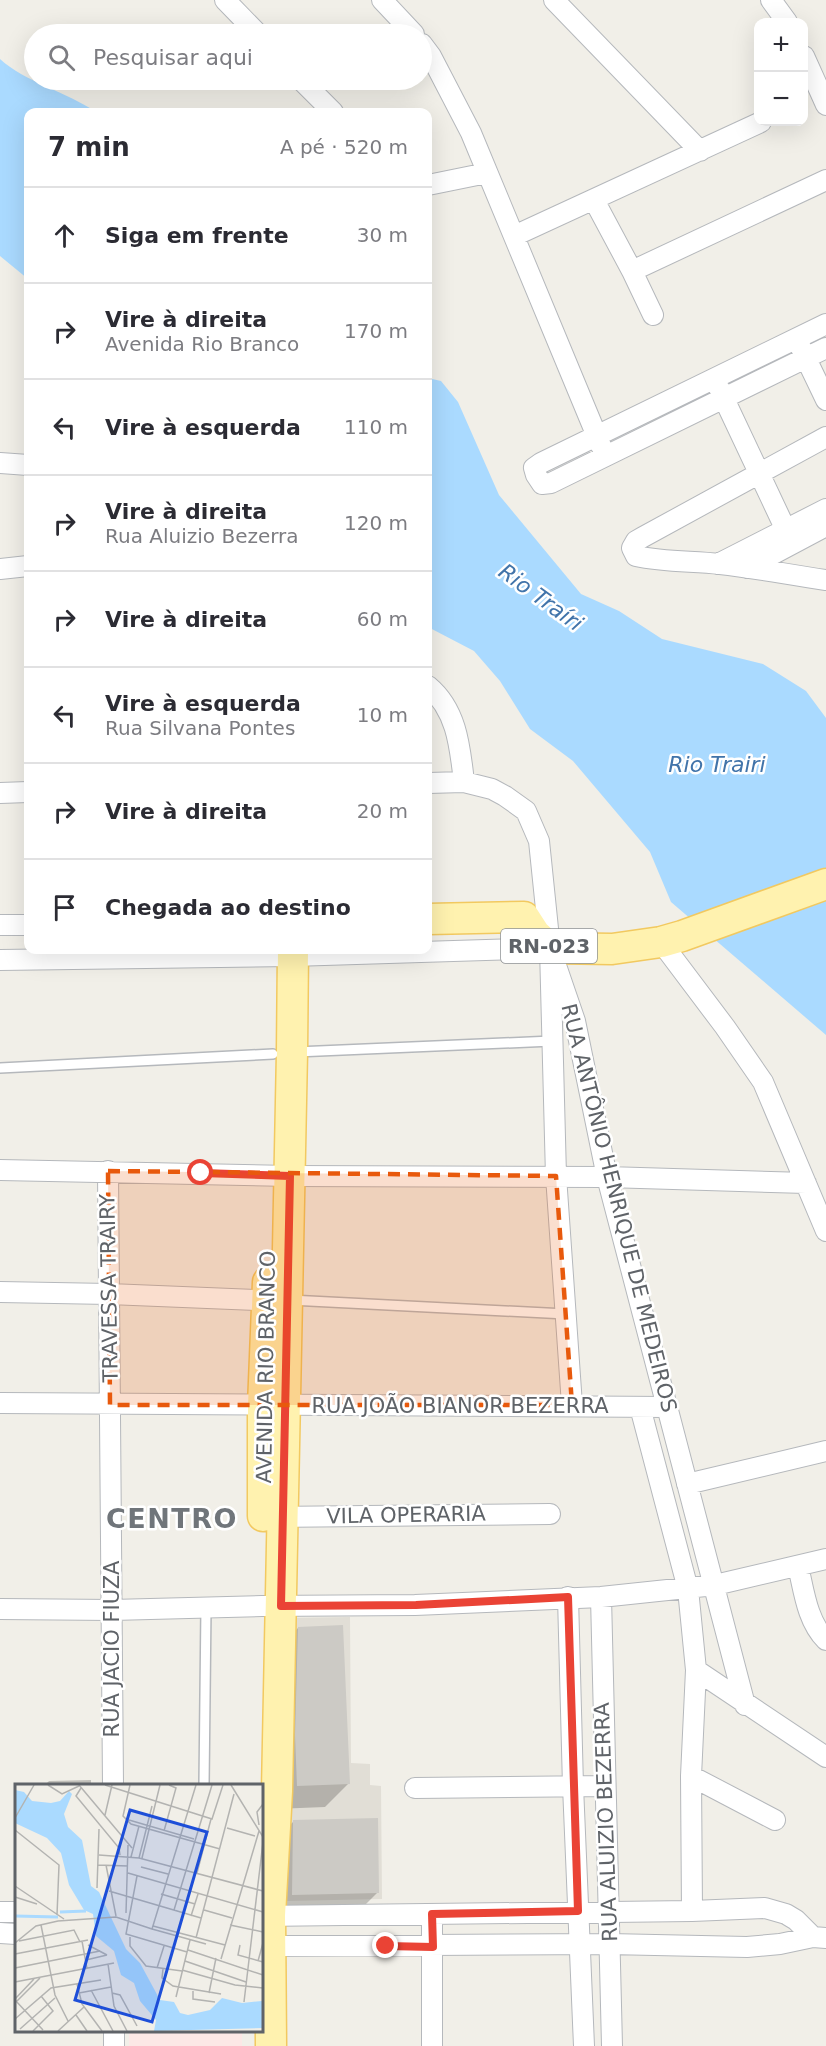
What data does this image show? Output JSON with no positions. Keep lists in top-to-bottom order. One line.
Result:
{"streets":{"main road":["RN-023","AVENIDA RIO BRANCO"],"street":["RUA ANTÔNIO HENRIQUE DE MEDEIROS","TRAVESSA TRAIRY","RUA JOÃO BIANOR BEZERRA","VILA OPERARIA","RUA JACIO FIUZA","RUA ALUIZIO BEZERRA"]},"crossings":[["RN-023","RUA ANTÔNIO HENRIQUE DE MEDEIROS"],["RUA ANTÔNIO HENRIQUE DE MEDEIROS","RUA JOÃO BIANOR BEZERRA"],["TRAVESSA TRAIRY","RUA JOÃO BIANOR BEZERRA"],["TRAVESSA TRAIRY","RUA JACIO FIUZA"],["AVENIDA RIO BRANCO","RUA JOÃO BIANOR BEZERRA"],["AVENIDA RIO BRANCO","VILA OPERARIA"],["RUA JOÃO BIANOR BEZERRA","RUA JACIO FIUZA"]],"districts":["CENTRO"],"water":["Rio Traíri","Rio Trairi"],"page":{"map_buttons":["+","−"],"search":"Pesquisar aqui","heading":["7 min","A pé · 520 m"],"list":[["Siga em frente","30 m"],["Vire à direita","Avenida Rio Branco","170 m"],["Vire à esquerda","110 m"],["Vire à direita","Rua Aluizio Bezerra","120 m"],["Vire à direita","60 m"],["Vire à esquerda","Rua Silvana Pontes","10 m"],["Vire à direita","20 m"],"Chegada ao destino"]}}
